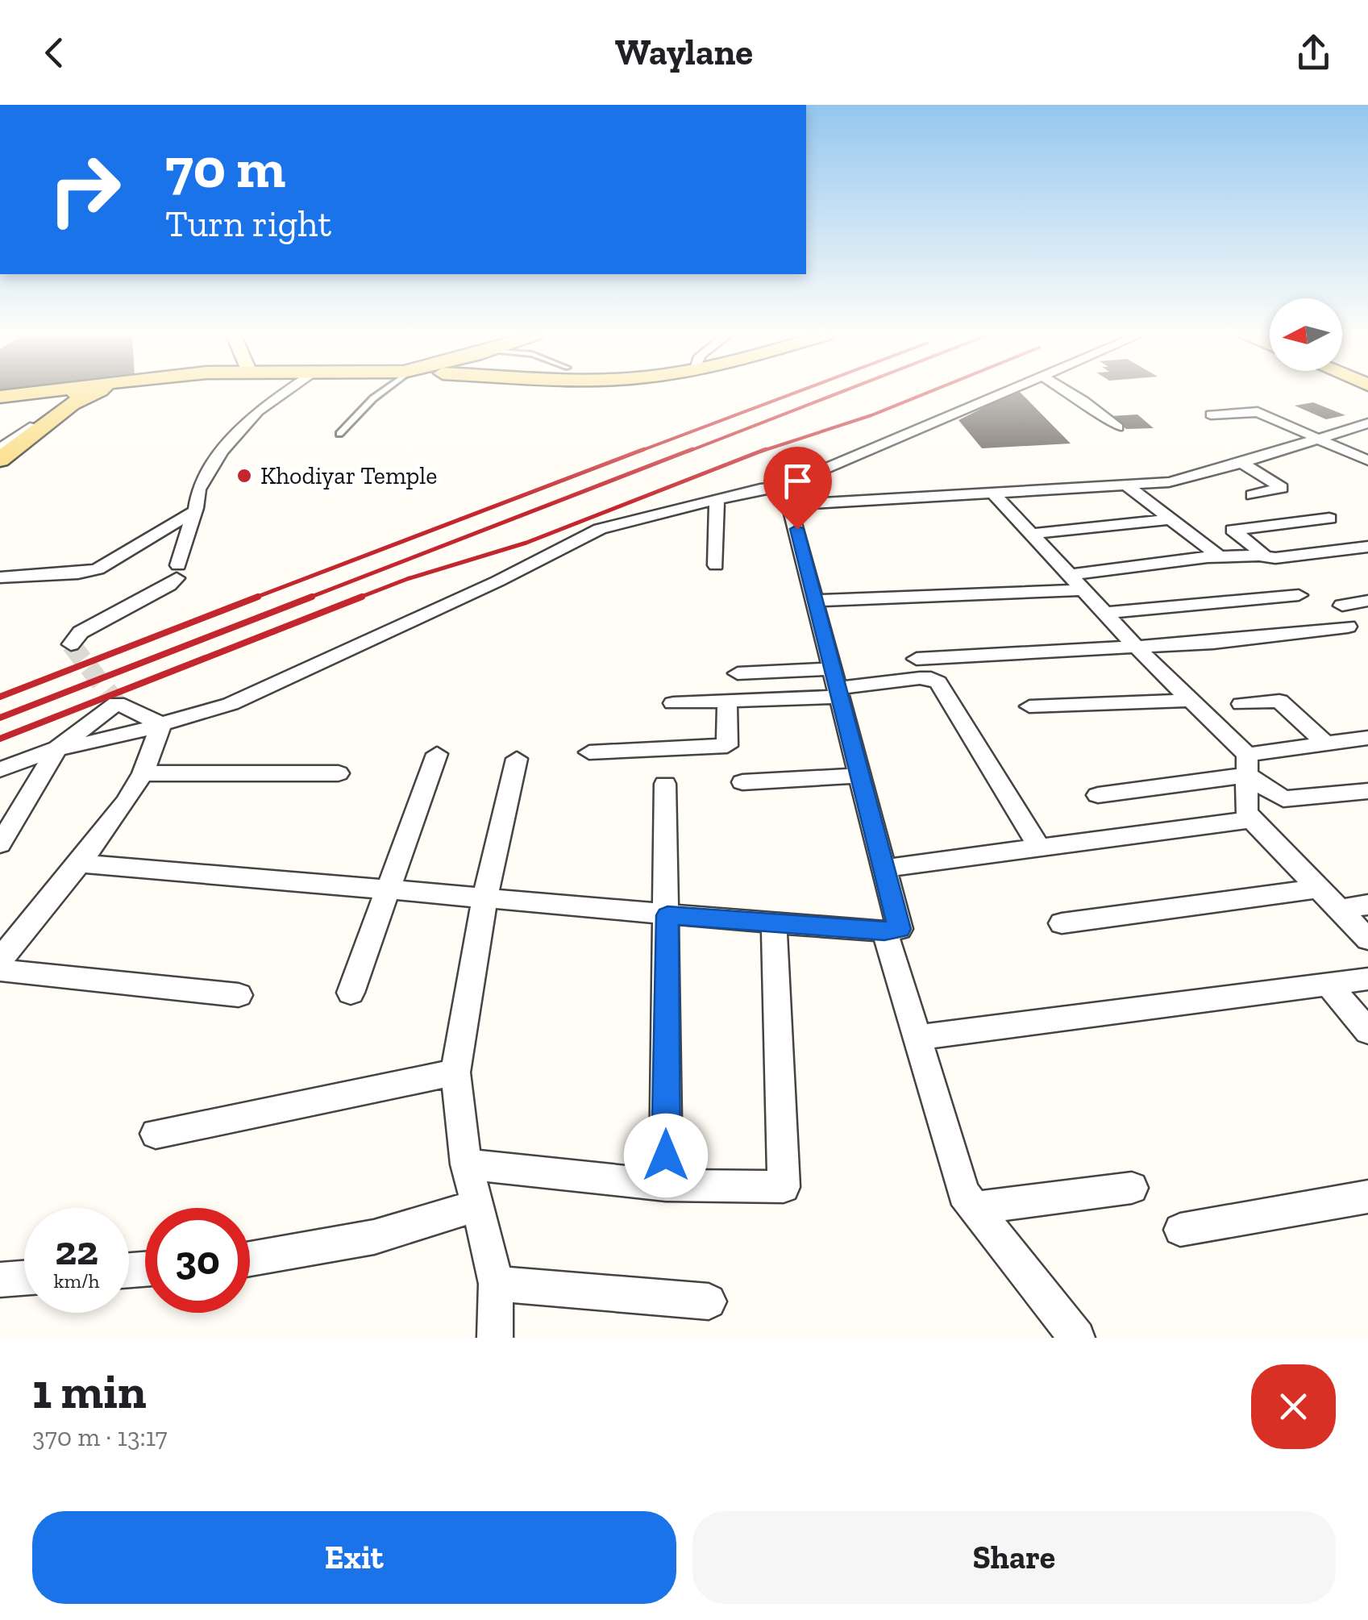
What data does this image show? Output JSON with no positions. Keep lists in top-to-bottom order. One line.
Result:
{"places":["Khodiyar Temple"],"north":"left","page":{"header":"Waylane","turn":["70 m","Turn right"],"speed":"22 km/h","limit":"30","heading":["1 min","370 m · 13:17"],"buttons":["Exit","Share"]}}
